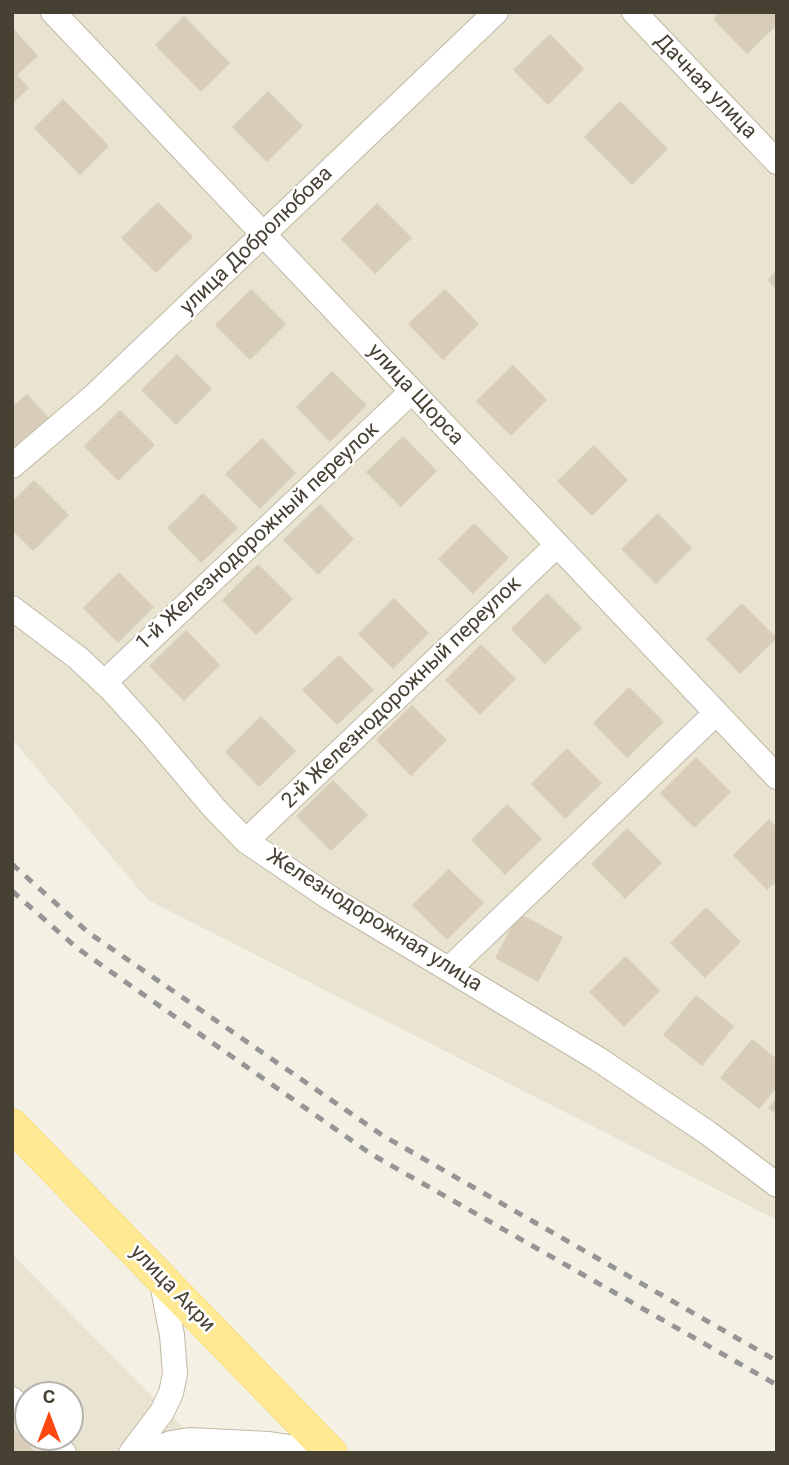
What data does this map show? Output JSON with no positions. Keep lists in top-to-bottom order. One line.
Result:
{"streets":{"main road":["улица Акри"],"street":["Дачная улица","улица Добролюбова","улица Щорса","1-й Железнодорожный переулок","2-й Железнодорожный переулок","Железнодорожная улица"]},"crossings":[["улица Добролюбова","улица Щорса"],["улица Щорса","1-й Железнодорожный переулок"],["улица Щорса","2-й Железнодорожный переулок"],["1-й Железнодорожный переулок","Железнодорожная улица"],["2-й Железнодорожный переулок","Железнодорожная улица"]],"north":"top"}
